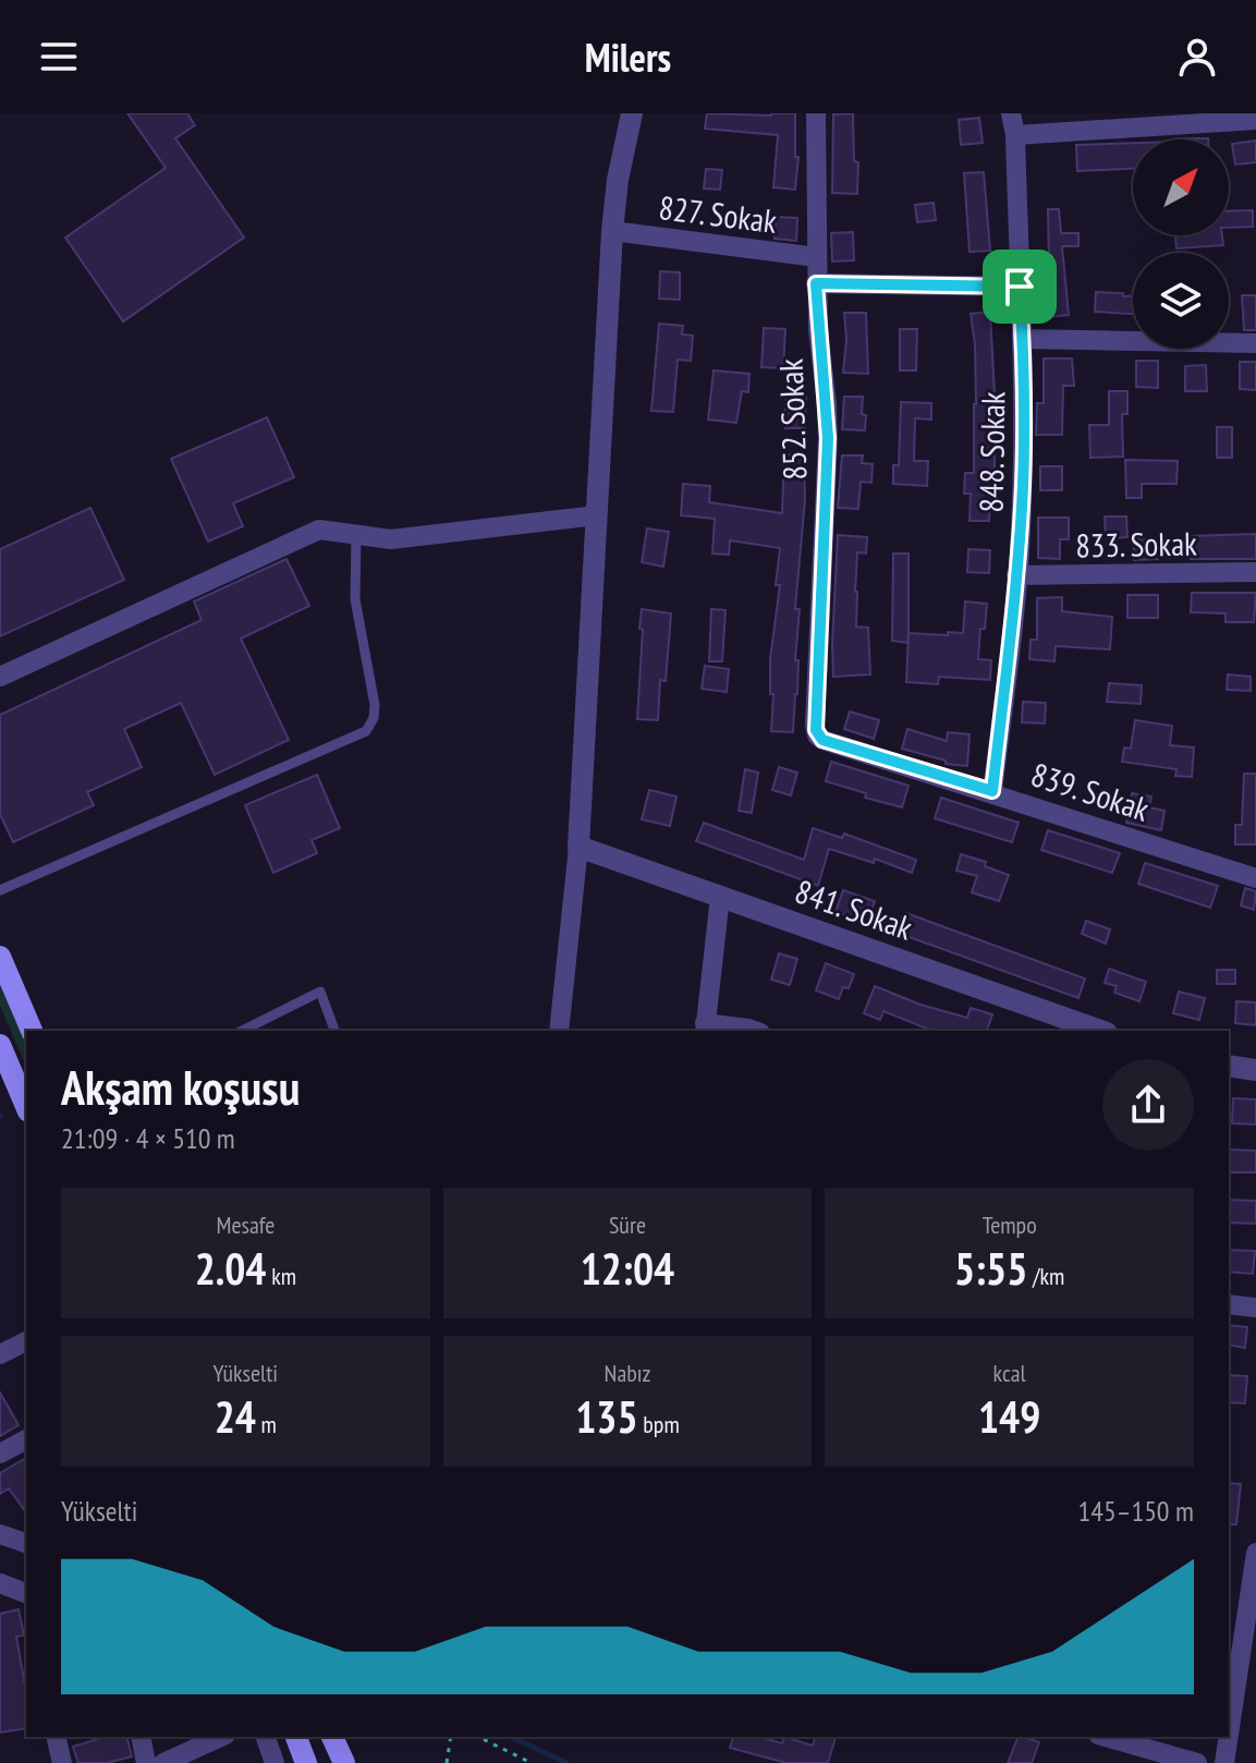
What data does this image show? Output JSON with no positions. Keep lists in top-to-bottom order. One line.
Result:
{"streets":{"street":["827. Sokak","852. Sokak","848. Sokak","833. Sokak","839. Sokak","841. Sokak"]},"crossings":[["827. Sokak","852. Sokak"],["852. Sokak","839. Sokak"],["848. Sokak","833. Sokak"],["848. Sokak","839. Sokak"]],"north":"top right","page":{"header":"Milers","heading":["Akşam koşusu","21:09 · 4 × 510 m"],"stats":[["Mesafe","2.04 km"],["Süre","12:04"],["Tempo","5:55 /km"],["Yükselti","24 m"],["Nabız","135 bpm"],["kcal","149"]],"chart":["Yükselti","145–150 m"]}}
